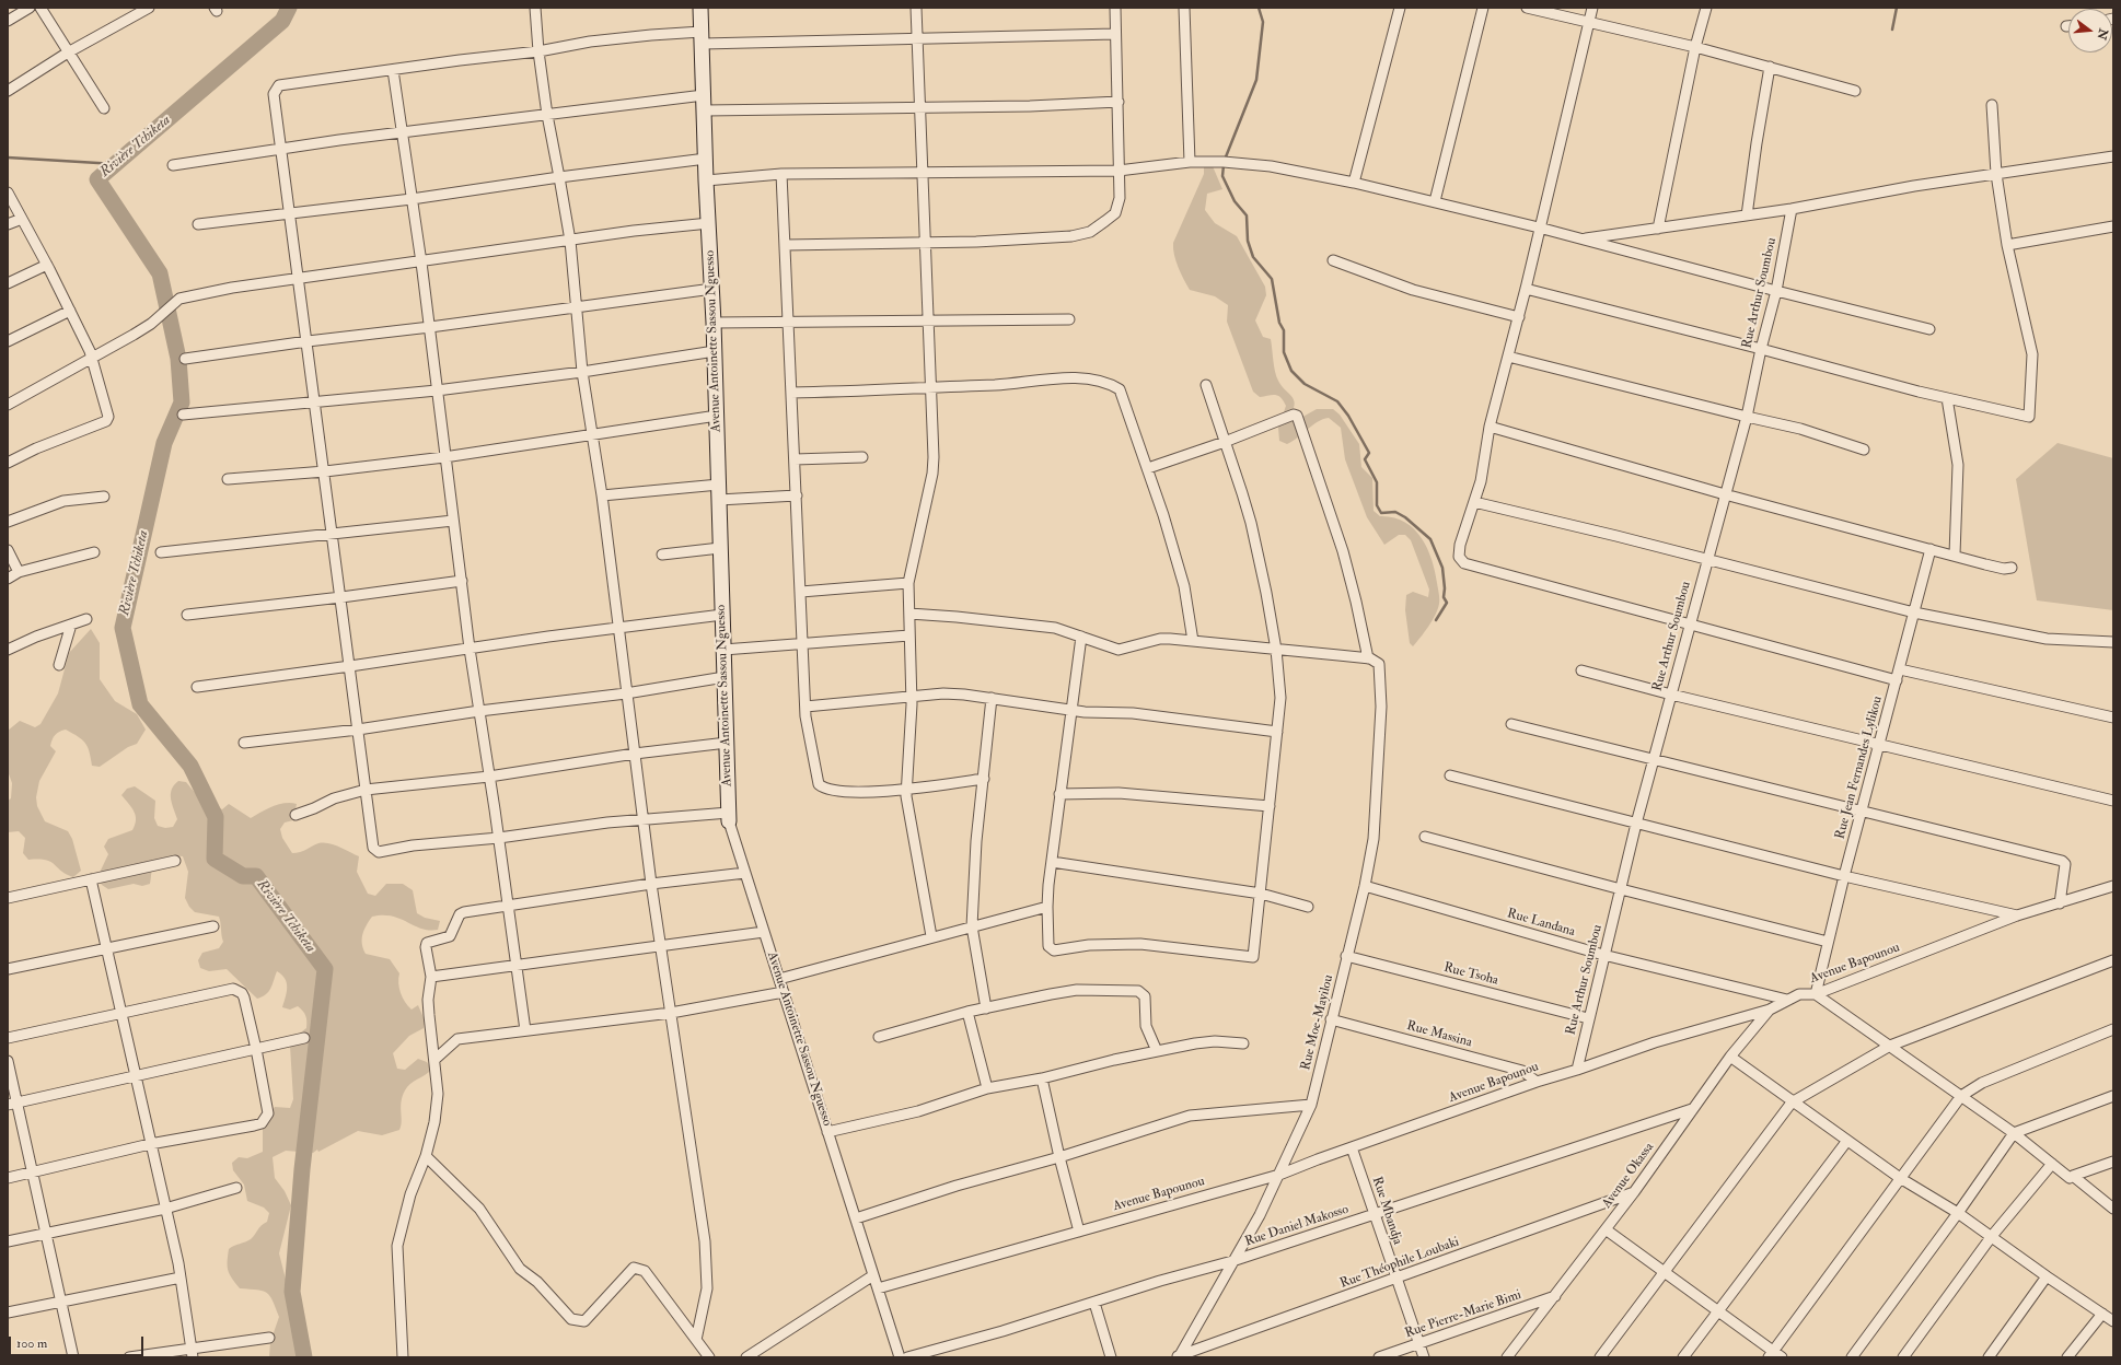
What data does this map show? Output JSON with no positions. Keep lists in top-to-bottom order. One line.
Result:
{"streets":{"street":["Rue Arthur Soumbou","Avenue Antoinette Sassou Nguesso","Rue Jean Fernandes Lylikou","Rue Landana","Avenue Bapounou","Rue Tsoha","Rue Moe-Mayilou","Rue Massina","Avenue Okassa","Rue Mbandja","Rue Daniel Makosso","Rue Théophile Loubaki","Rue Pierre-Marie Bimi"]},"crossings":[["Rue Arthur Soumbou","Rue Landana"],["Rue Arthur Soumbou","Avenue Bapounou"],["Rue Arthur Soumbou","Rue Tsoha"],["Avenue Antoinette Sassou Nguesso","Avenue Bapounou"],["Rue Jean Fernandes Lylikou","Avenue Bapounou"],["Rue Landana","Avenue Bapounou"],["Rue Landana","Rue Moe-Mayilou"],["Avenue Bapounou","Rue Moe-Mayilou"],["Avenue Bapounou","Rue Massina"],["Avenue Bapounou","Avenue Okassa"],["Avenue Bapounou","Rue Mbandja"],["Rue Tsoha","Rue Moe-Mayilou"],["Rue Moe-Mayilou","Rue Massina"],["Rue Moe-Mayilou","Rue Daniel Makosso"],["Rue Moe-Mayilou","Rue Théophile Loubaki"],["Avenue Okassa","Rue Daniel Makosso"],["Avenue Okassa","Rue Théophile Loubaki"],["Avenue Okassa","Rue Pierre-Marie Bimi"],["Rue Mbandja","Rue Daniel Makosso"],["Rue Mbandja","Rue Théophile Loubaki"],["Rue Mbandja","Rue Pierre-Marie Bimi"]],"water":["Rivière Tchiketa"],"scale_bar":"100 m","north":"right"}
